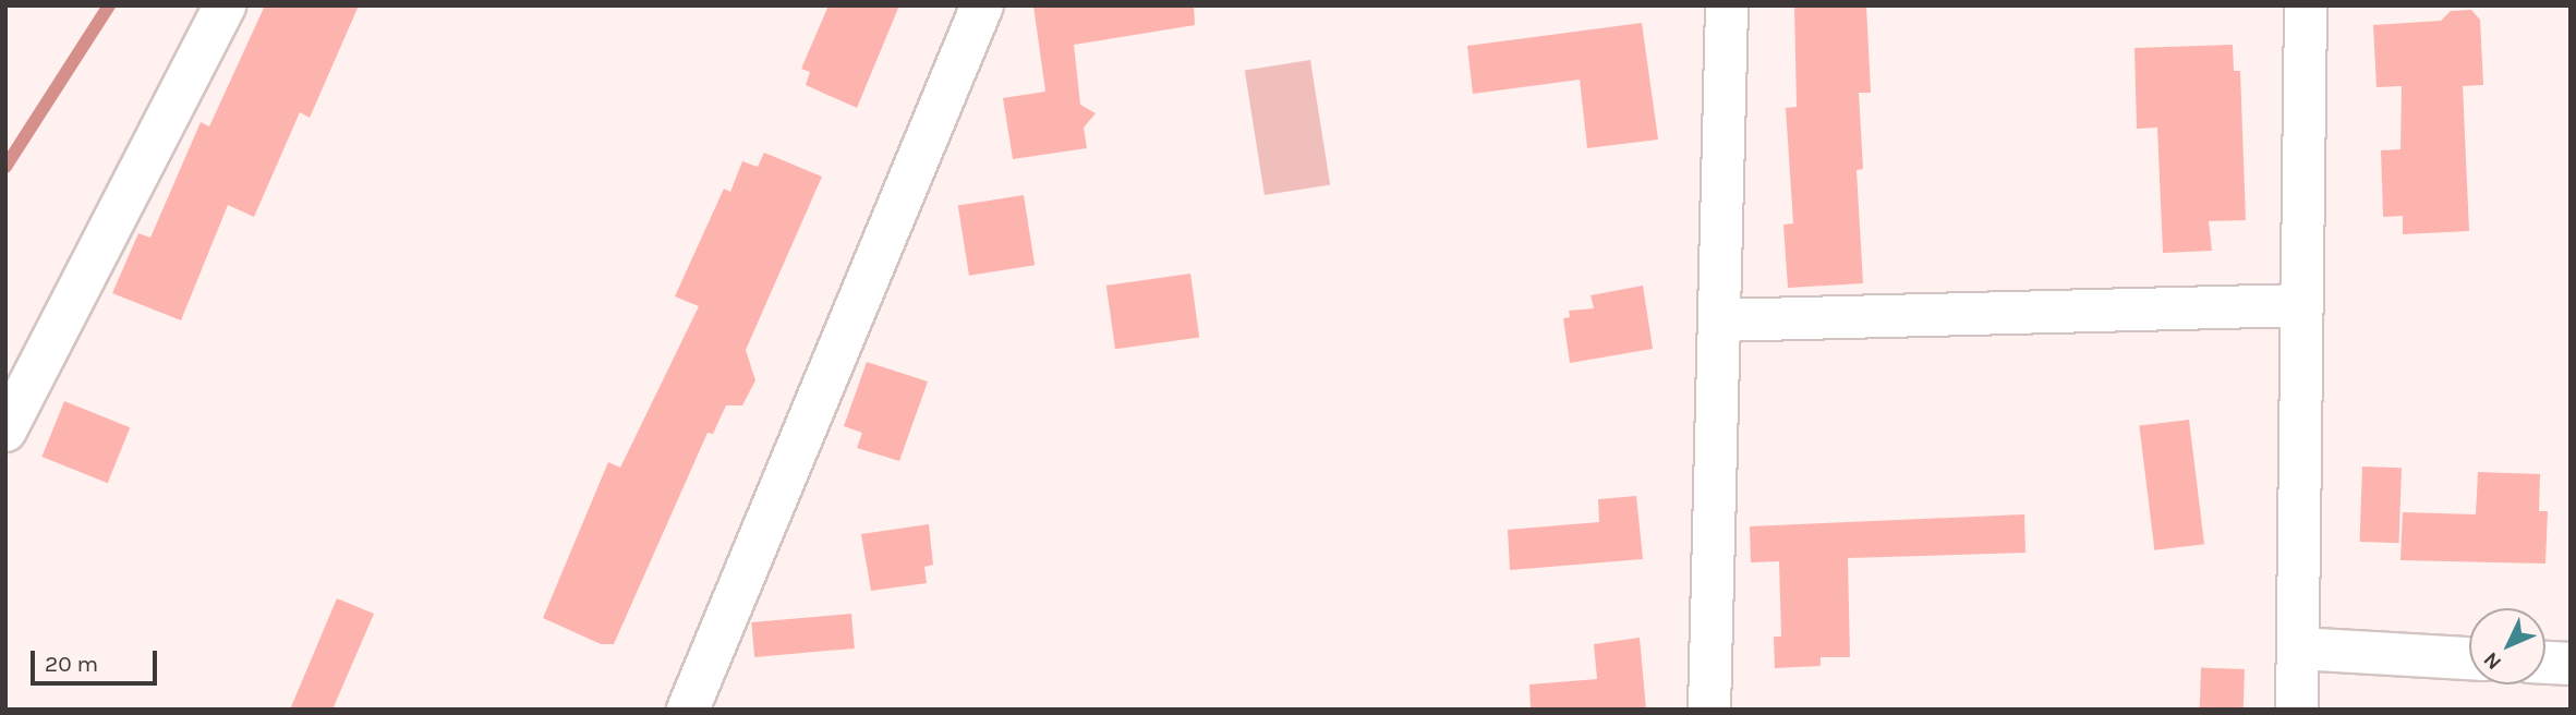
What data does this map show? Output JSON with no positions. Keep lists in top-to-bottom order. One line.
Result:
{"scale_bar":"20 m","north":"bottom left"}
